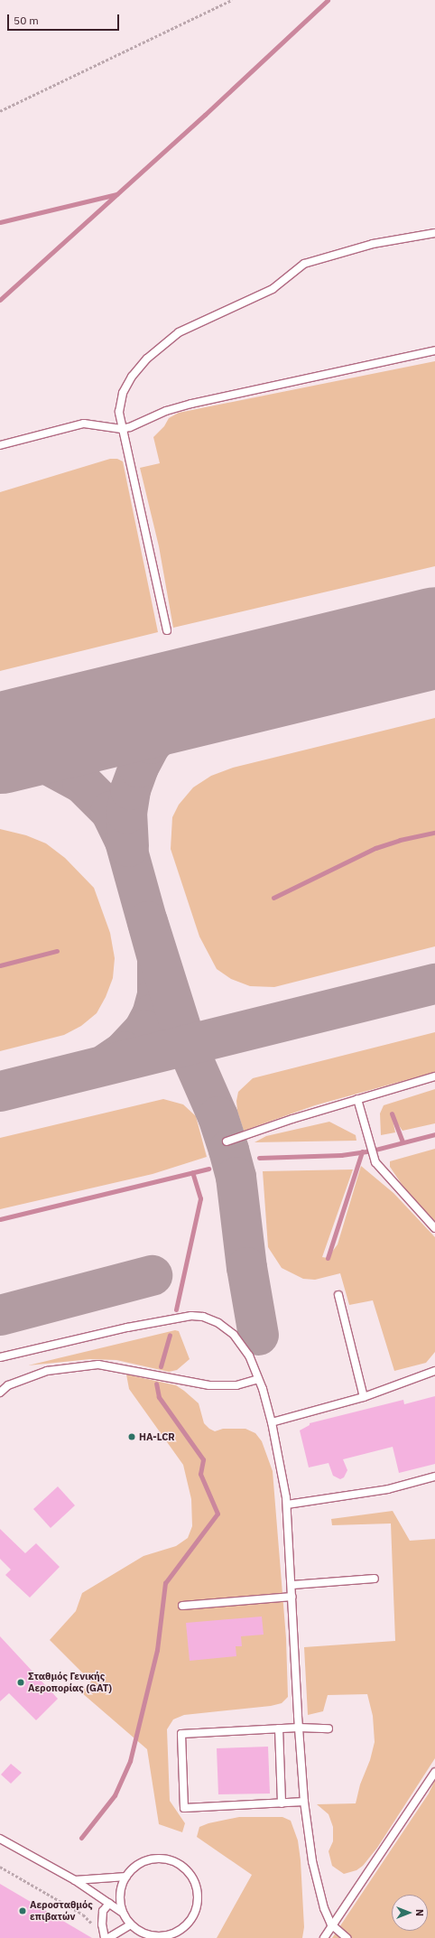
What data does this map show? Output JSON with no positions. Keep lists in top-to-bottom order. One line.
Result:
{"places":["HA-LCR","Σταθμός Γενικής Αεροπορίας (GAT)","Αεροσταθμός επιβατών"],"scale_bar":"50 m","north":"right"}
